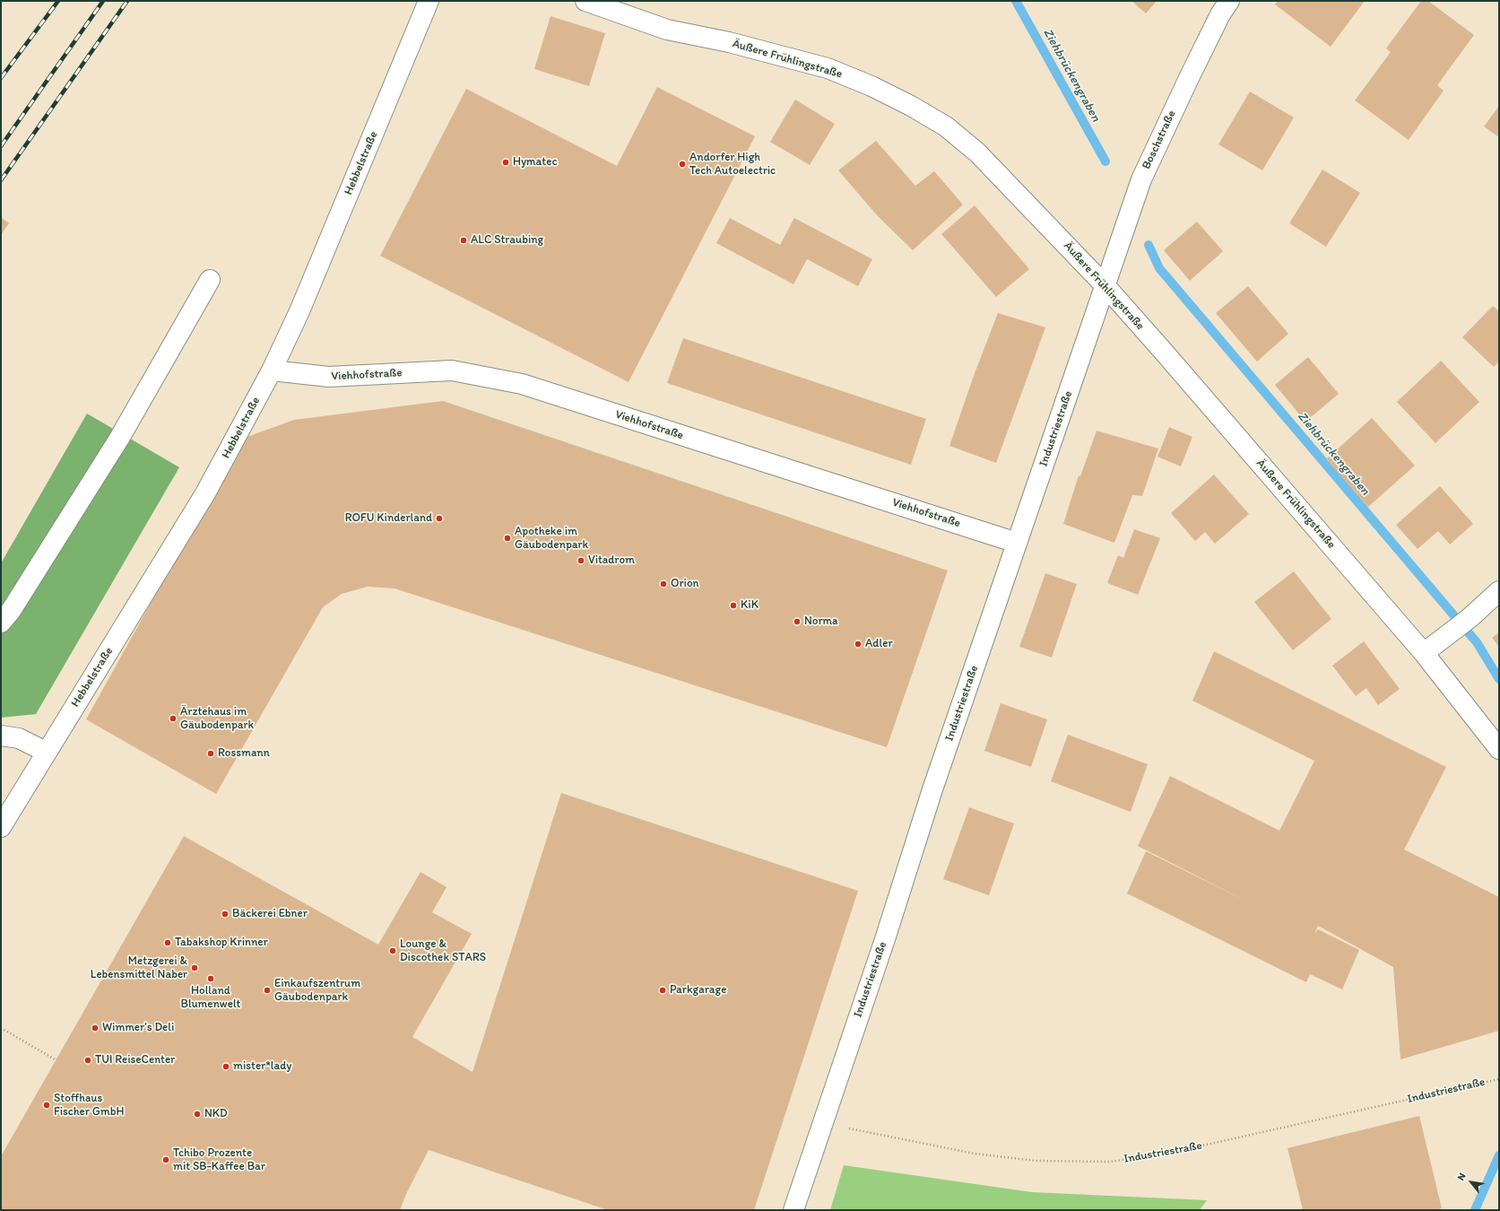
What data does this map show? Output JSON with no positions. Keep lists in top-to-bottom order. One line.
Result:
{"streets":{"street":["Äußere Frühlingstraße","Boschstraße","Hebbelstraße","Viehhofstraße","Industriestraße"]},"crossings":[["Äußere Frühlingstraße","Boschstraße"],["Äußere Frühlingstraße","Industriestraße"],["Boschstraße","Industriestraße"],["Hebbelstraße","Viehhofstraße"],["Viehhofstraße","Industriestraße"]],"water":["Ziehbrückengraben"],"places":["Hymatec","Andorfer High Tech Autoelectric","ALC Straubing","ROFU Kinderland","Apotheke im Gäubodenpark","Vitadrom","Orion","KiK","Norma","Adler","Ärztehaus im Gäubodenpark","Rossmann","Bäckerei Ebner","Tabakshop Krinner","Lounge & Discothek STARS","Metzgerei & Lebensmittel Naber","Holland Blumenwelt","Einkaufszentrum Gäubodenpark","Parkgarage","Wimmer’s Deli","TUI ReiseCenter","mister*lady","Stoffhaus Fischer GmbH","NKD","Tchibo Prozente mit SB-Kaffee Bar"],"north":"top left"}
